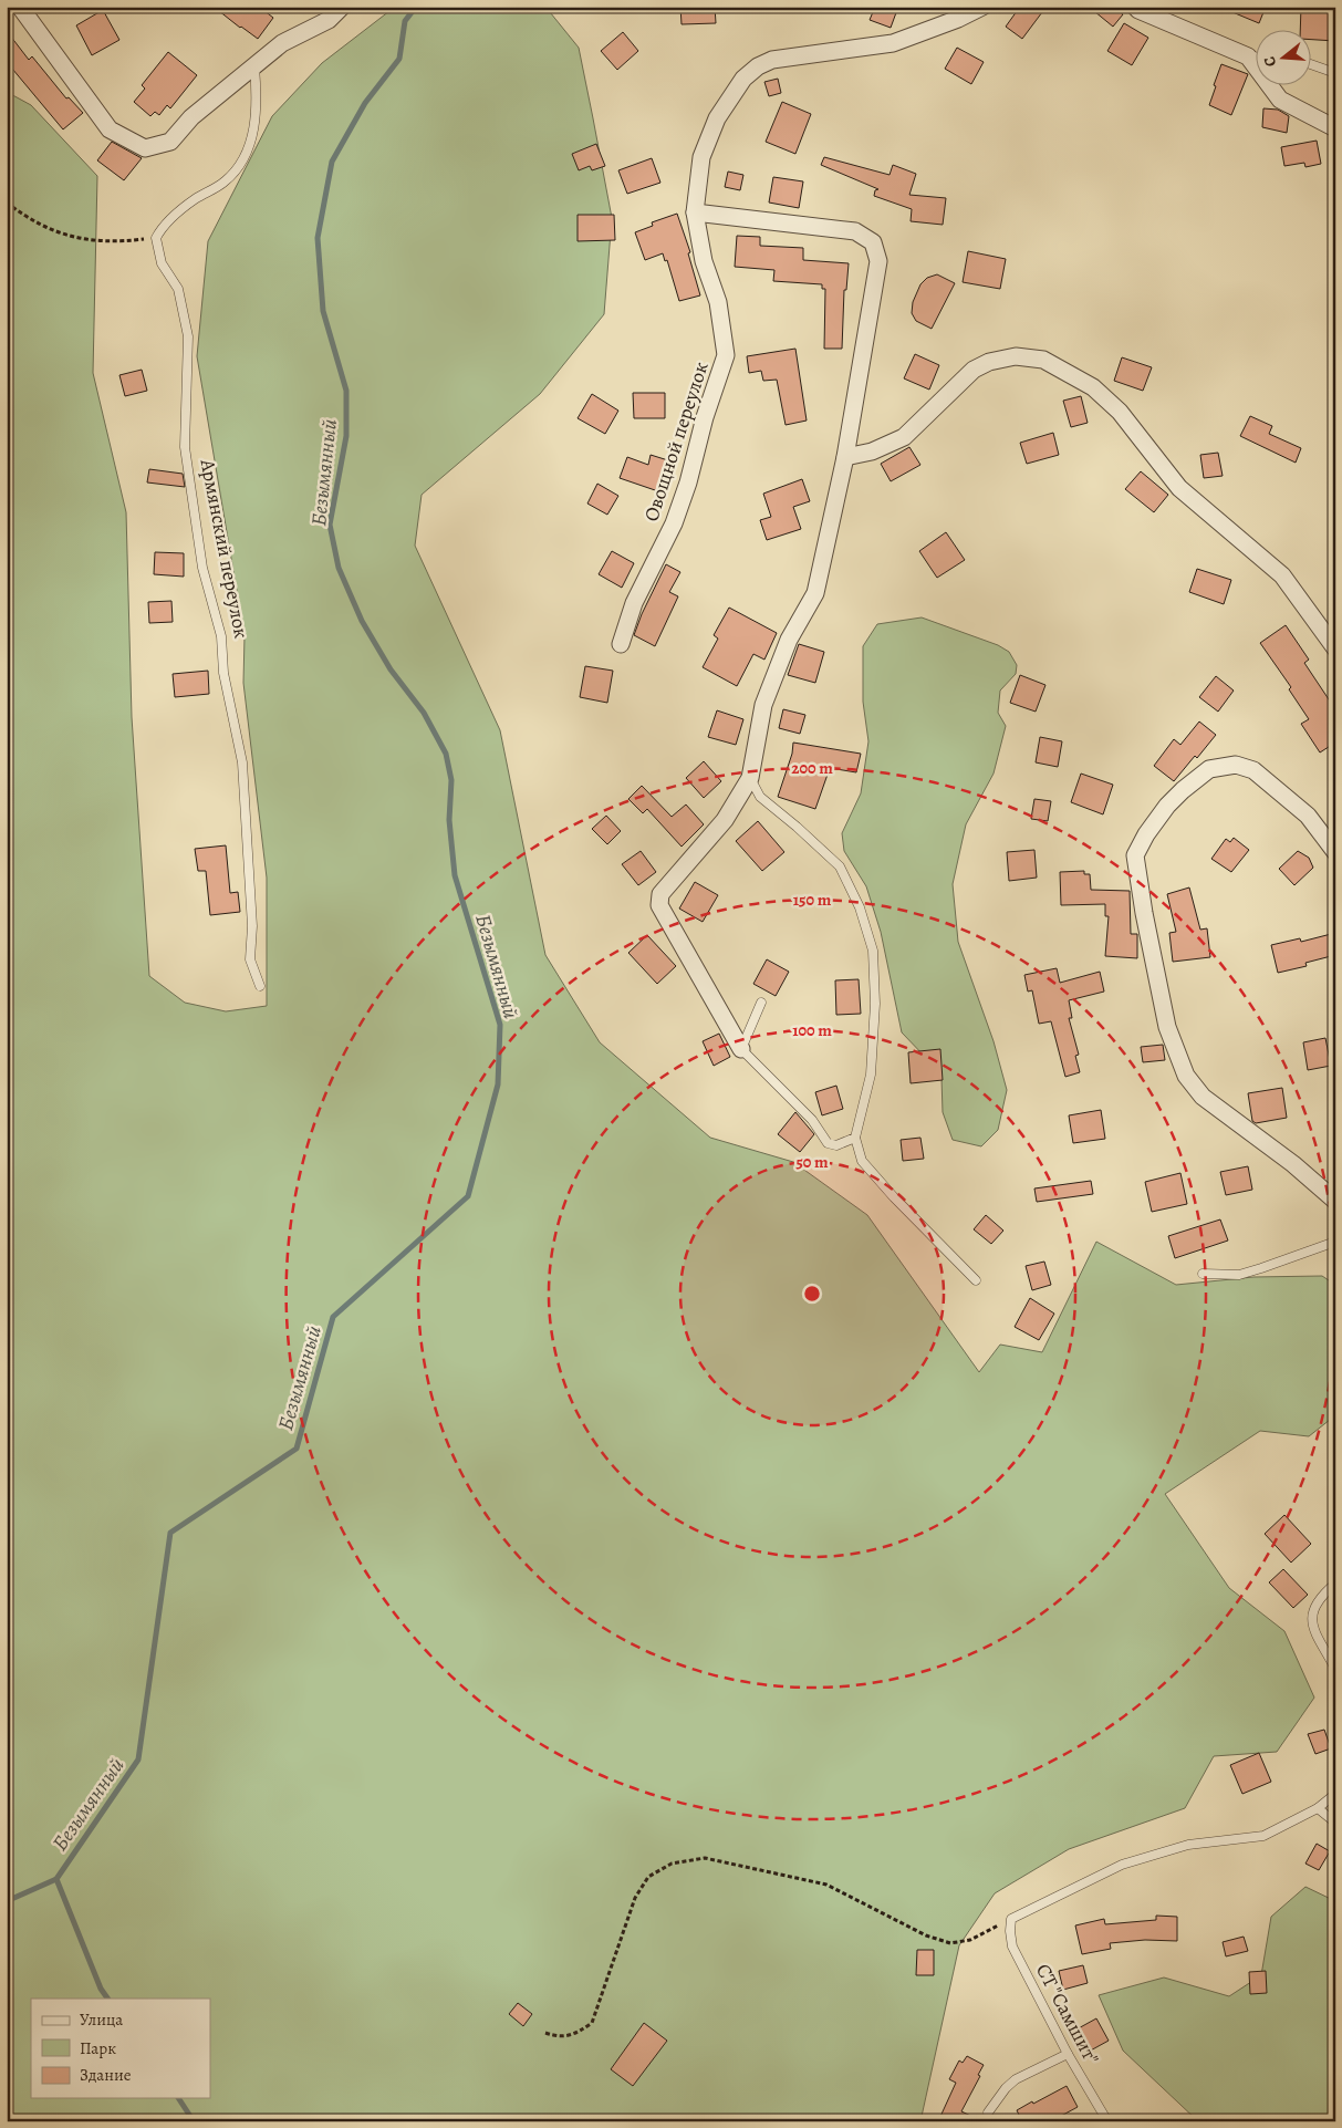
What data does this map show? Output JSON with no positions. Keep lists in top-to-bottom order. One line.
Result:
{"streets":{"street":["Овощной переулок"],"lane":["Армянский переулок","СТ \"Самшит\""]},"water":["Безымянный"],"legend":["Улица","Парк","Здание"],"north":"left","rings":["200 m","150 m","100 m","50 m"]}
